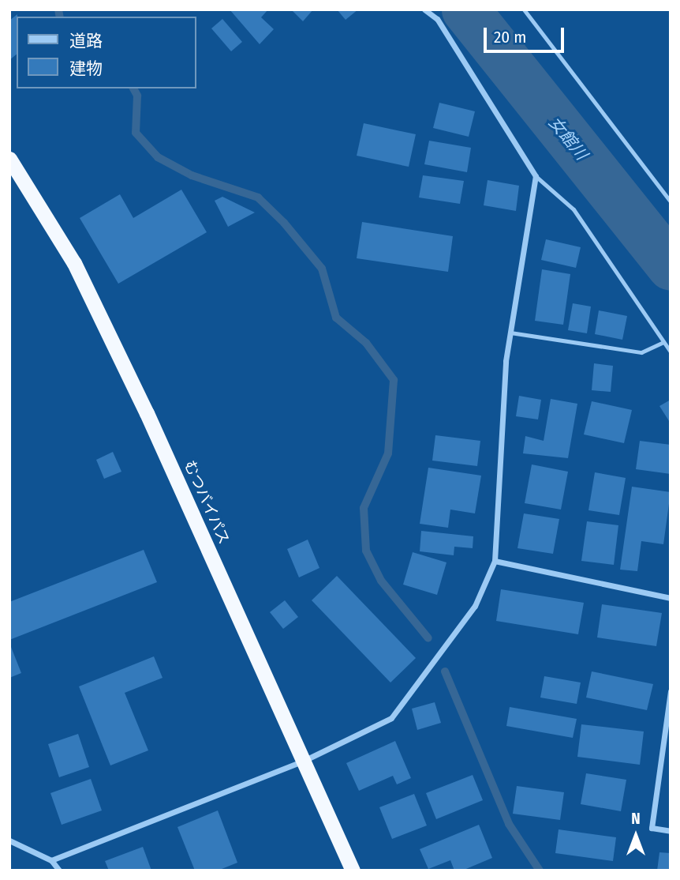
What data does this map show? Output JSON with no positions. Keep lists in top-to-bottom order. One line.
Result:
{"streets":{"highway":["むつバイパス"]},"water":["女館川"],"legend":["道路","建物"],"scale_bar":"20 m","north":"top"}
